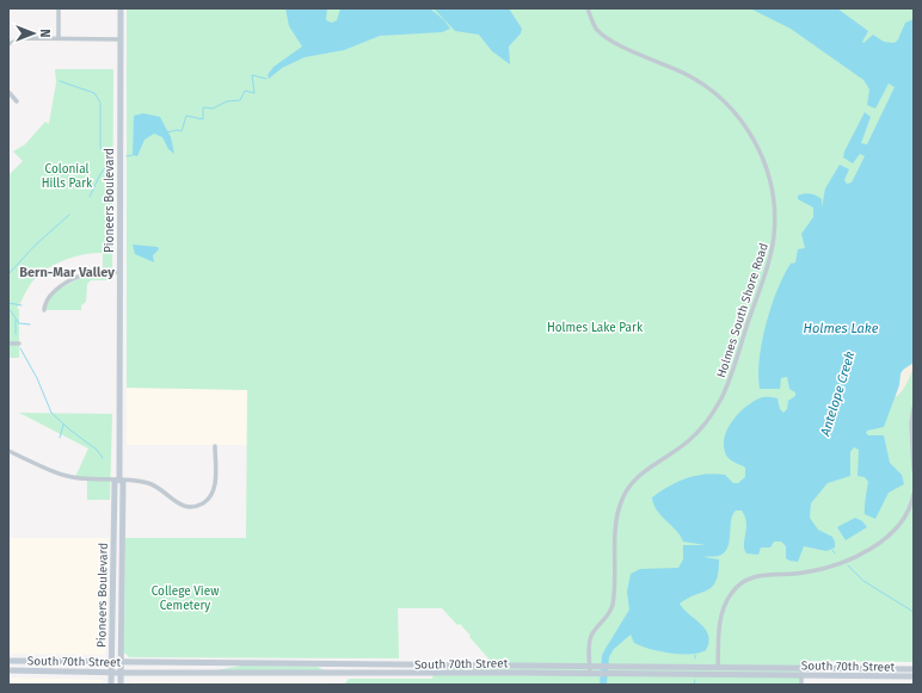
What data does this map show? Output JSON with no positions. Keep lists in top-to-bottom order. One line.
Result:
{"streets":{"main road":["Pioneers Boulevard","South 70th Street"],"street":["Holmes South Shore Road"]},"crossings":[["Pioneers Boulevard","South 70th Street"],["Holmes South Shore Road","South 70th Street"]],"districts":["Bern-Mar Valley"],"water":["Holmes Lake","Antelope Creek"],"parks":["Colonial Hills Park","Holmes Lake Park","College View Cemetery"],"north":"right"}
